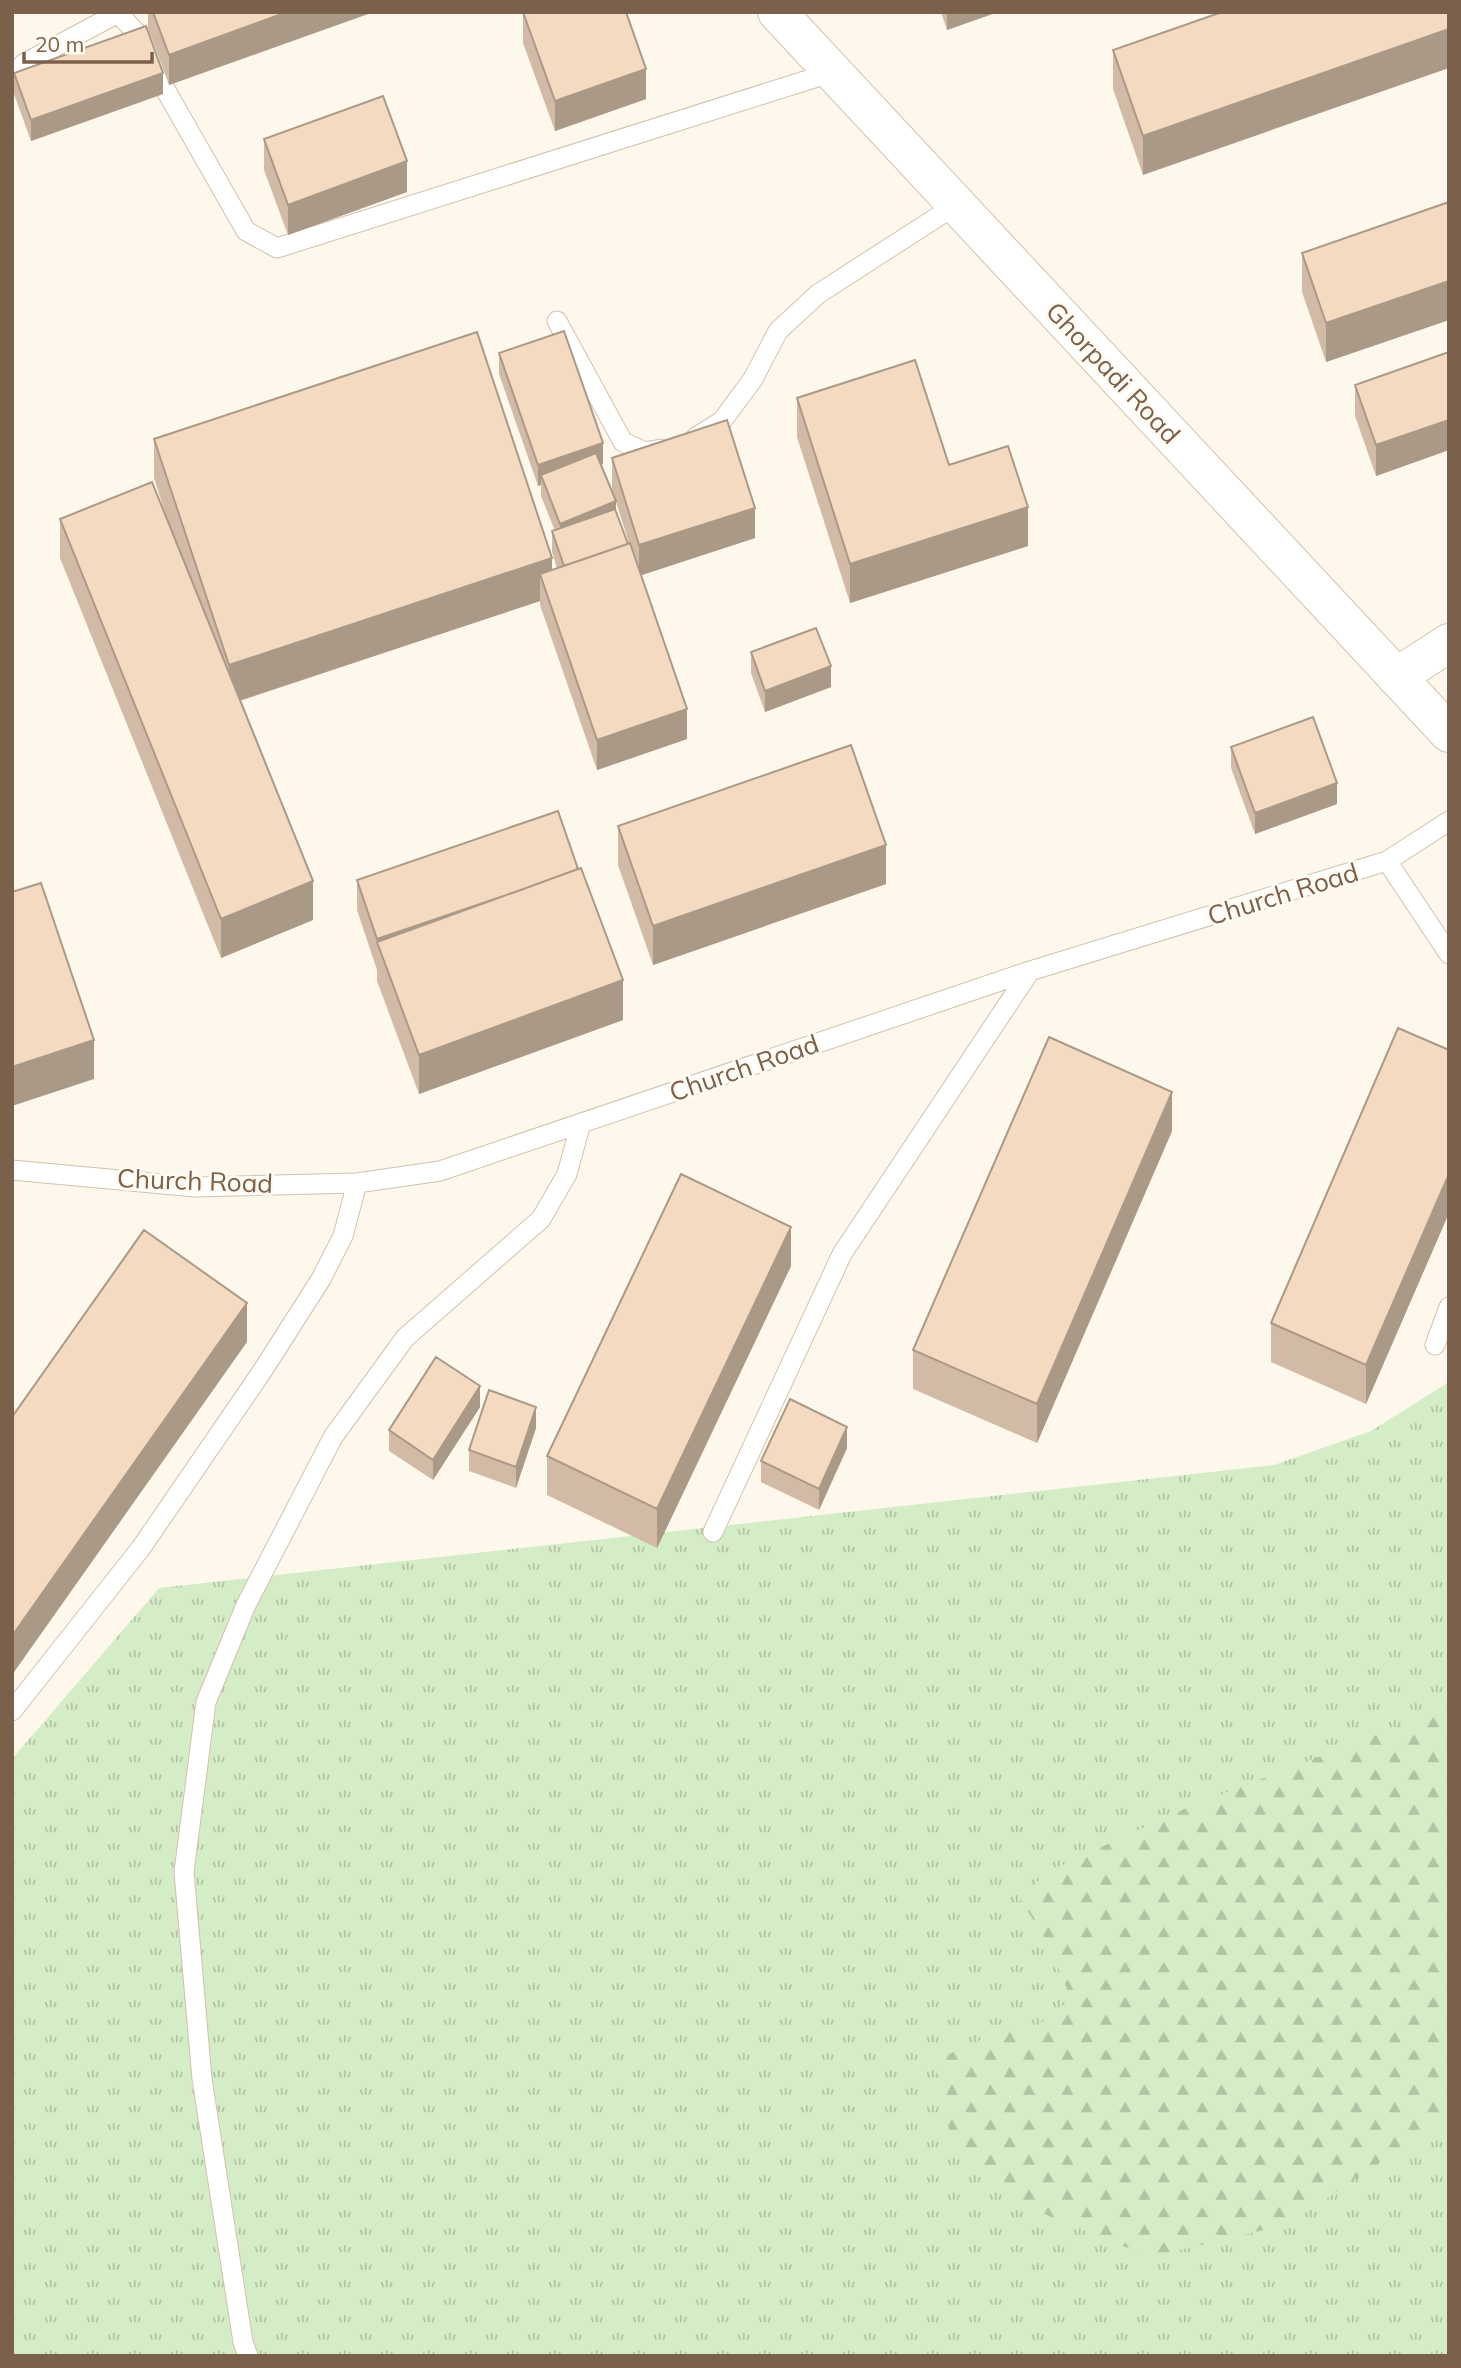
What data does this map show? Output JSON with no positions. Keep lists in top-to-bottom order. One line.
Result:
{"streets":{"main road":["Ghorpadi Road"],"lane":["Church Road"]},"scale_bar":"20 m"}
